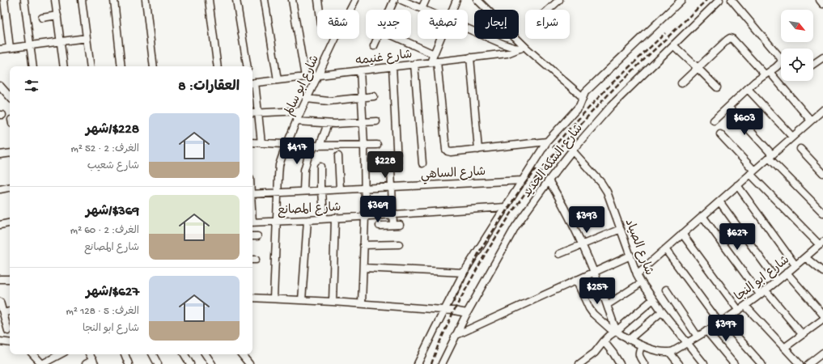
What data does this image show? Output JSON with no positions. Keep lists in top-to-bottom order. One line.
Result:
{"streets":{"street":["شارع غنيمه","شارع ابو سالم","شارع السكة الحديد","شارع الساهي","شارع المصانع","شارع الصياد","شارع ابو النجا"]},"crossings":[["شارع غنيمه","شارع ابو سالم"],["شارع ابو سالم","شارع الساهي"],["شارع ابو سالم","شارع المصانع"],["شارع السكة الحديد","شارع الساهي"],["شارع السكة الحديد","شارع المصانع"],["شارع السكة الحديد","شارع الصياد"],["شارع الصياد","شارع ابو النجا"]],"north":"bottom right","page":{"chip":["شراء","إيجار","تصفية","جديد","شقة"],"heading":"العقارات: 8","list":[{"name":"$228/شهر","note":"الغرف: 2 · 52 m² · شارع شعيب"},{"name":"$369/شهر","note":"الغرف: 2 · 60 m² · شارع المصانع"},{"name":"$627/شهر","note":"الغرف: 5 · 128 m² · شارع ابو النجا"}],"price":["$603","$417","$228","$369","$393","$627","$257","$397"]}}
